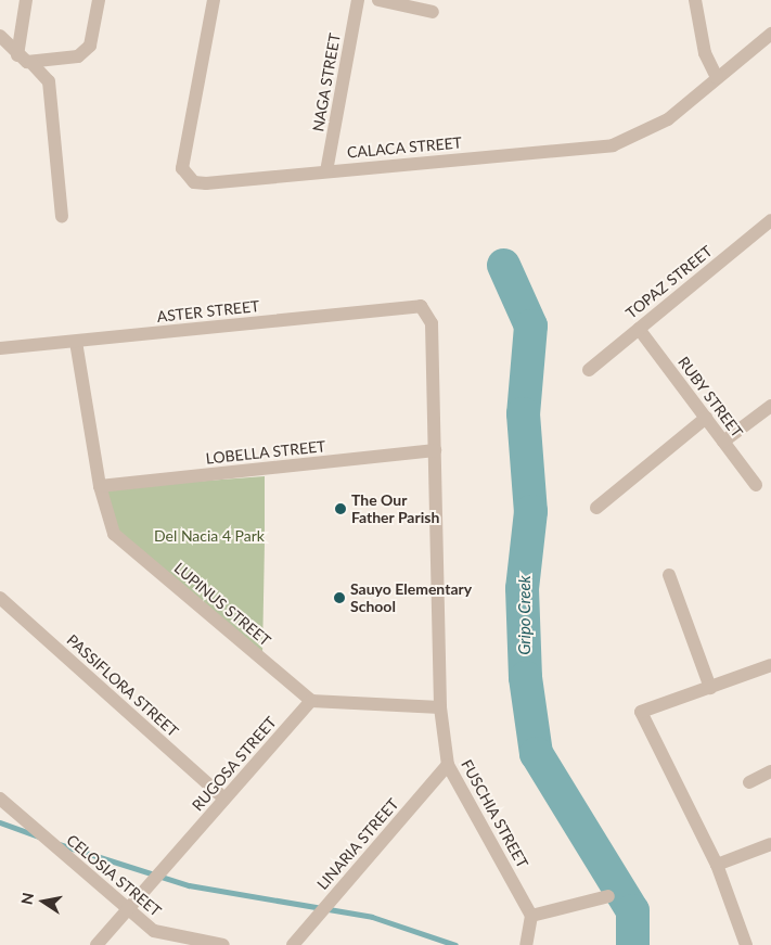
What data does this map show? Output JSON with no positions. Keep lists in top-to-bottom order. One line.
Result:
{"streets":{"street":["NAGA STREET","CALACA STREET","TOPAZ STREET","ASTER STREET","RUBY STREET","LOBELLA STREET","LUPINUS STREET","PASSIFLORA STREET","RUGOSA STREET","FUSCHIA STREET","LINARIA STREET","CELOSIA STREET"]},"crossings":[["NAGA STREET","CALACA STREET"],["TOPAZ STREET","RUBY STREET"],["ASTER STREET","LUPINUS STREET"],["ASTER STREET","FUSCHIA STREET"],["LOBELLA STREET","LUPINUS STREET"],["LOBELLA STREET","FUSCHIA STREET"],["LUPINUS STREET","RUGOSA STREET"],["PASSIFLORA STREET","RUGOSA STREET"],["RUGOSA STREET","CELOSIA STREET"],["FUSCHIA STREET","LINARIA STREET"]],"water":["Gripo Creek"],"parks":["Del Nacia 4 Park"],"places":["The Our Father Parish","Sauyo Elementary School"],"north":"left"}
